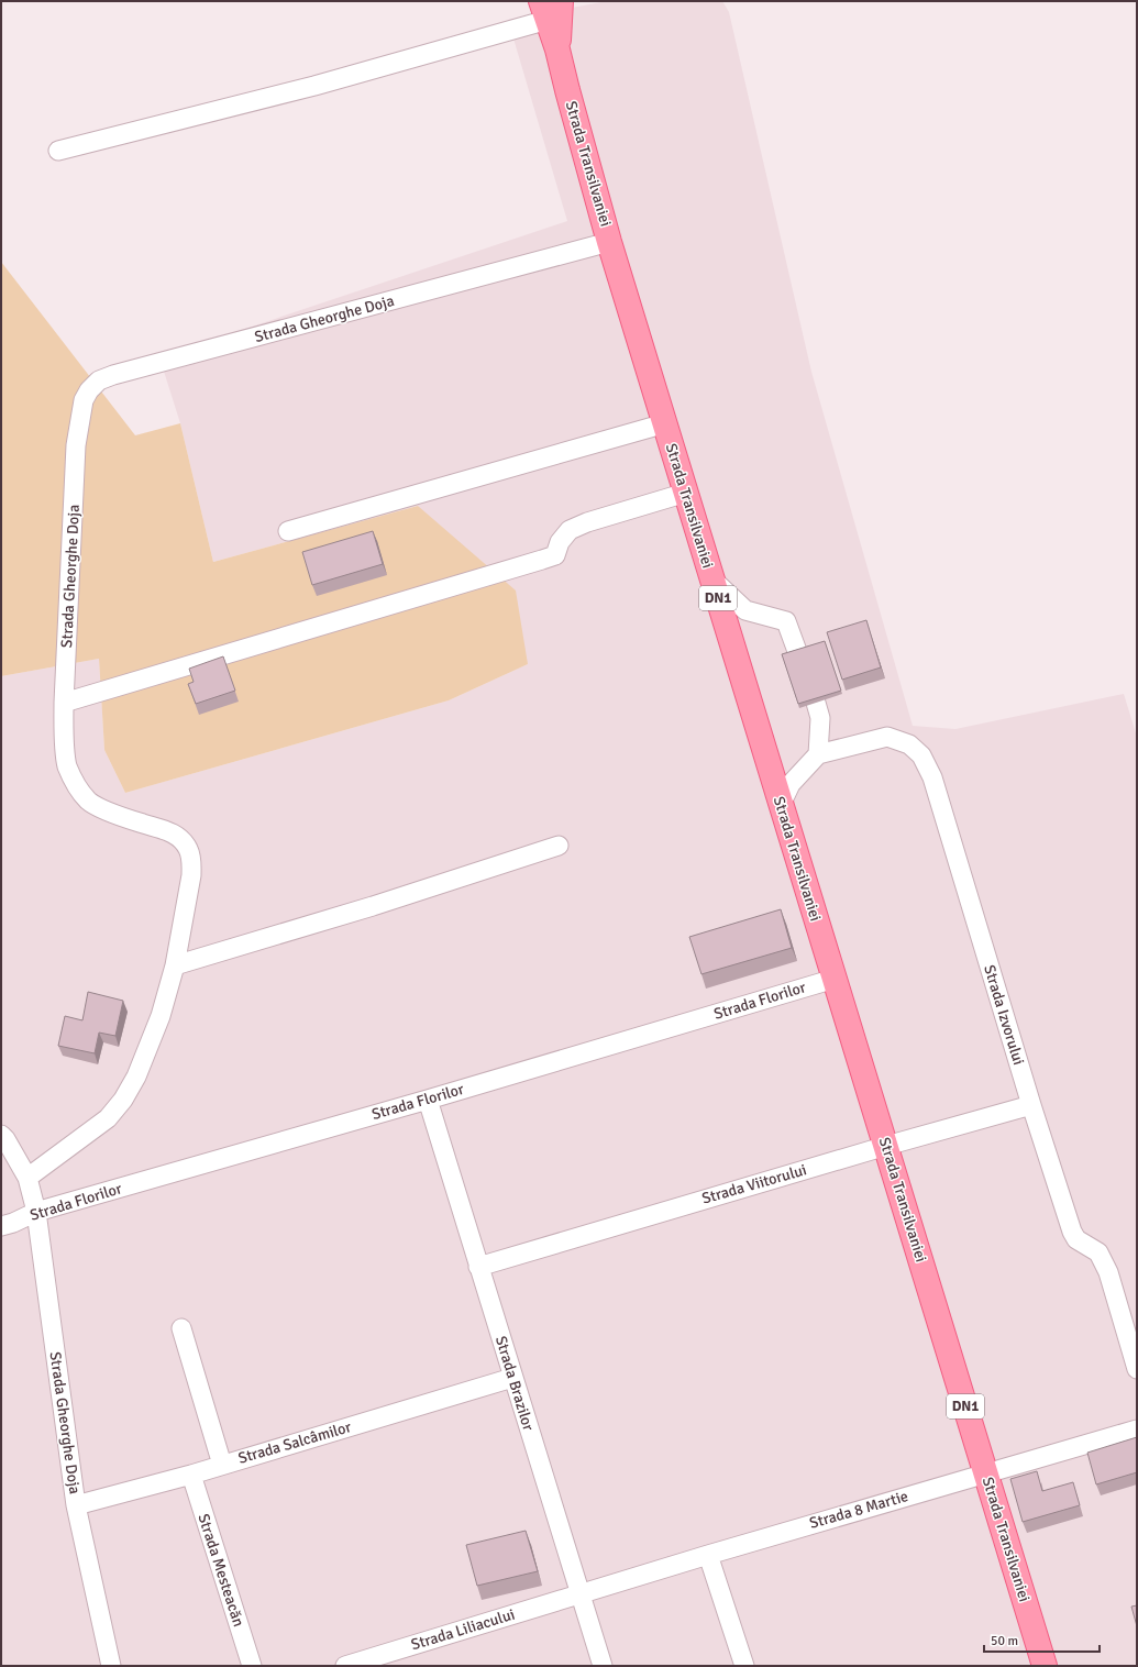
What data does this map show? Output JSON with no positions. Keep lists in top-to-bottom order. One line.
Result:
{"streets":{"main road":["Strada Transilvaniei","DN1"],"street":["Strada Gheorghe Doja","Strada Florilor","Strada Izvorului","Strada Viitorului","Strada Brazilor","Strada Salcâmilor","Strada 8 Martie","Strada Mesteacăn","Strada Liliacului"]},"crossings":[["Strada Transilvaniei","Strada Gheorghe Doja"],["Strada Transilvaniei","Strada Florilor"],["Strada Transilvaniei","Strada Viitorului"],["Strada Transilvaniei","Strada 8 Martie"],["Strada Gheorghe Doja","Strada Florilor"],["Strada Gheorghe Doja","Strada Salcâmilor"],["Strada Florilor","Strada Brazilor"],["Strada Izvorului","Strada Viitorului"],["Strada Viitorului","Strada Brazilor"],["Strada Brazilor","Strada Salcâmilor"],["Strada Brazilor","Strada 8 Martie"],["Strada Brazilor","Strada Liliacului"],["Strada Salcâmilor","Strada Mesteacăn"],["Strada 8 Martie","Strada Liliacului"]],"scale_bar":"50 m"}
